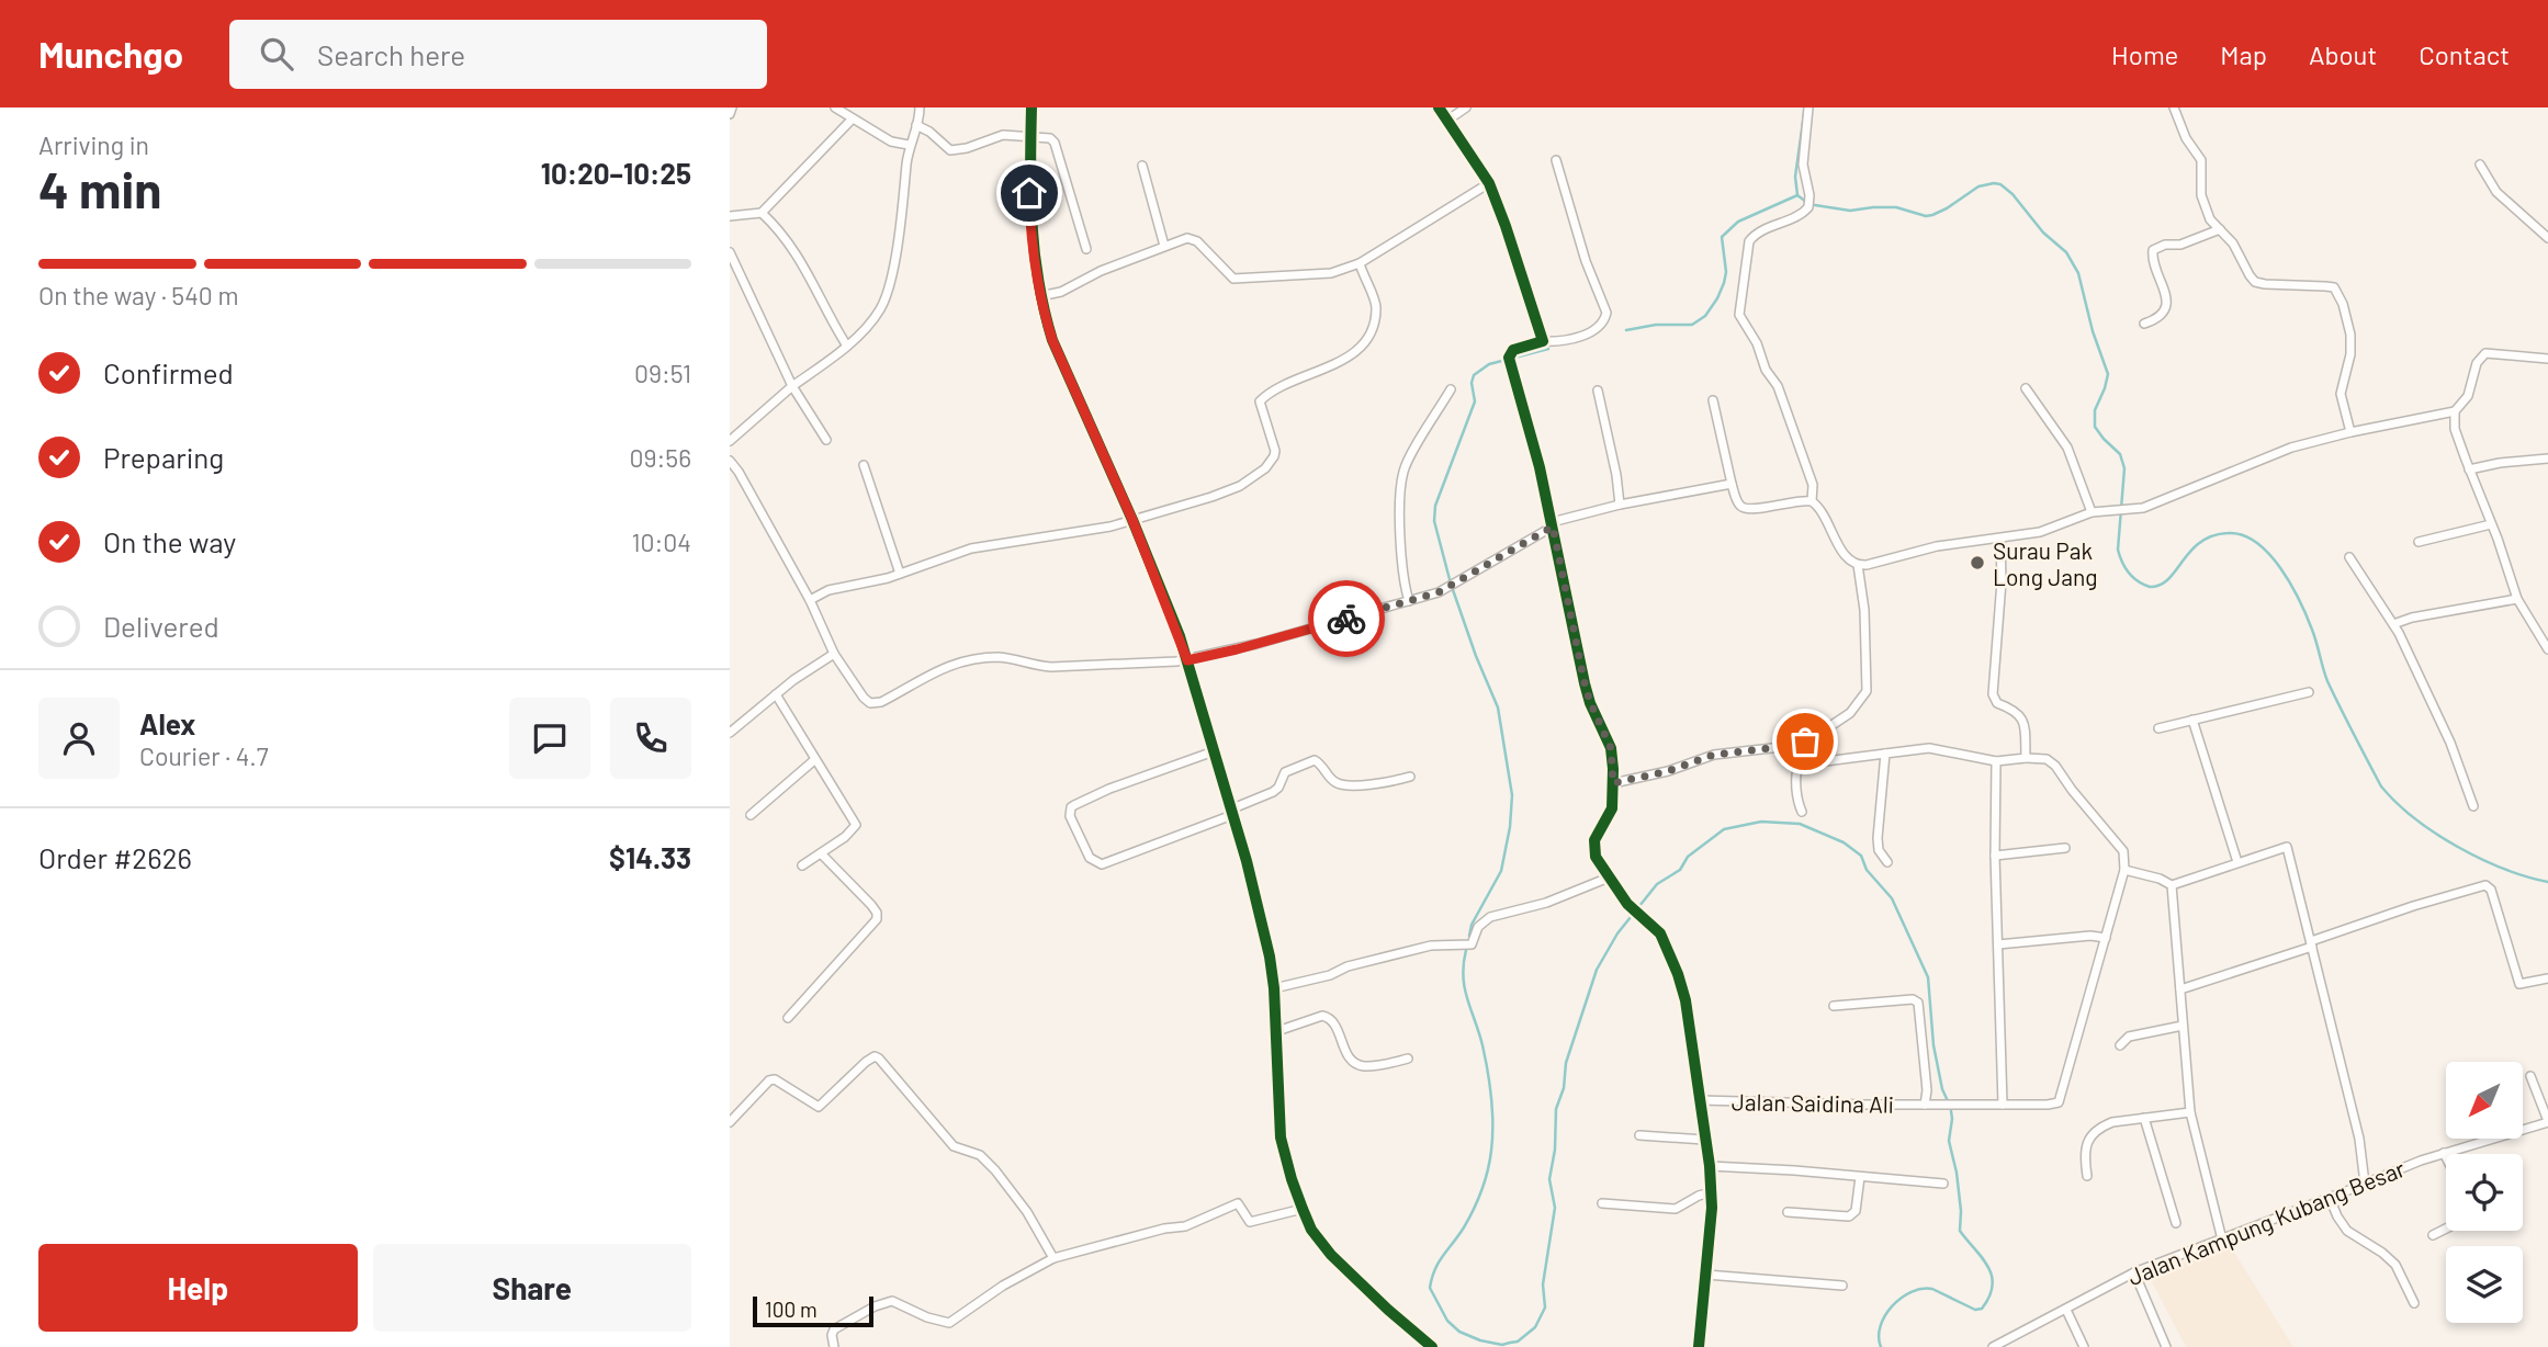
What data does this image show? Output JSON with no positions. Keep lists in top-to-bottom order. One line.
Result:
{"streets":{"street":["Jalan Saidina Ali","Jalan Kampung Kubang Besar"]},"places":["Surau Pak Long Jang"],"scale_bar":"100 m","north":"bottom left","page":{"header":"Munchgo","search":"Search here","nav":["Home","Map","About","Contact"],"heading":["4 min","Arriving in","10:20–10:25"],"panel":["Alex","Courier · 4.7","Order #2626","$14.33"],"bar":"On the way · 540 m","list":[["Confirmed","09:51"],["Preparing","09:56"],["On the way","10:04"],"Delivered"],"buttons":["Help","Share"],"scale":"100 m"}}
